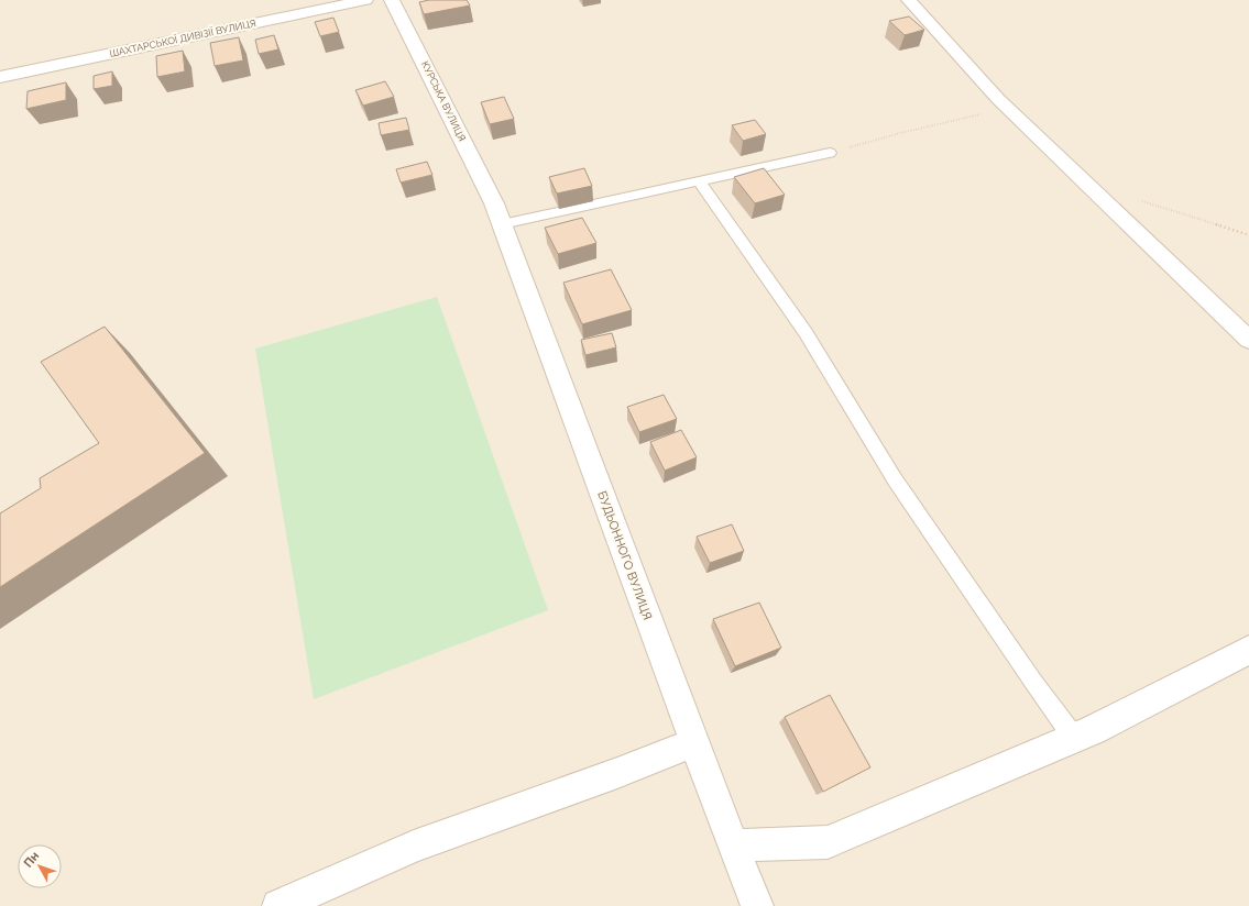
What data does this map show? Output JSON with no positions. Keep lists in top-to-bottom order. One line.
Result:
{"streets":{"street":["ШАХТАРСЬКОЇ ДИВІЗІЇ ВУЛИЦЯ","КУРСЬКА ВУЛИЦЯ","БУДЬОННОГО ВУЛИЦЯ"]},"crossings":[["КУРСЬКА ВУЛИЦЯ","БУДЬОННОГО ВУЛИЦЯ"]],"north":"top left"}
